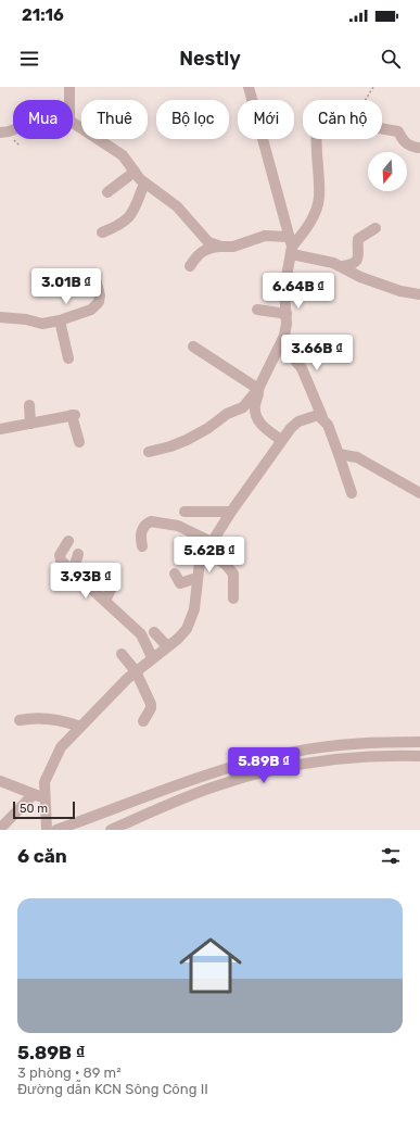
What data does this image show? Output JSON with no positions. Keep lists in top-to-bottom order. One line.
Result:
{"scale_bar":"50 m","north":"bottom","page":{"status":"21:16","header":"Nestly","chip":["Mua","Thuê","Bộ lọc","Mới","Căn hộ"],"price":["3.01B ₫","6.64B ₫","3.66B ₫","5.62B ₫","3.93B ₫","5.89B ₫"],"scale":"50 m","heading":"6 căn","list":[{"name":"5.89B ₫","note":"3 phòng · 89 m² · Đường dẫn KCN Sông Công II"}]}}
